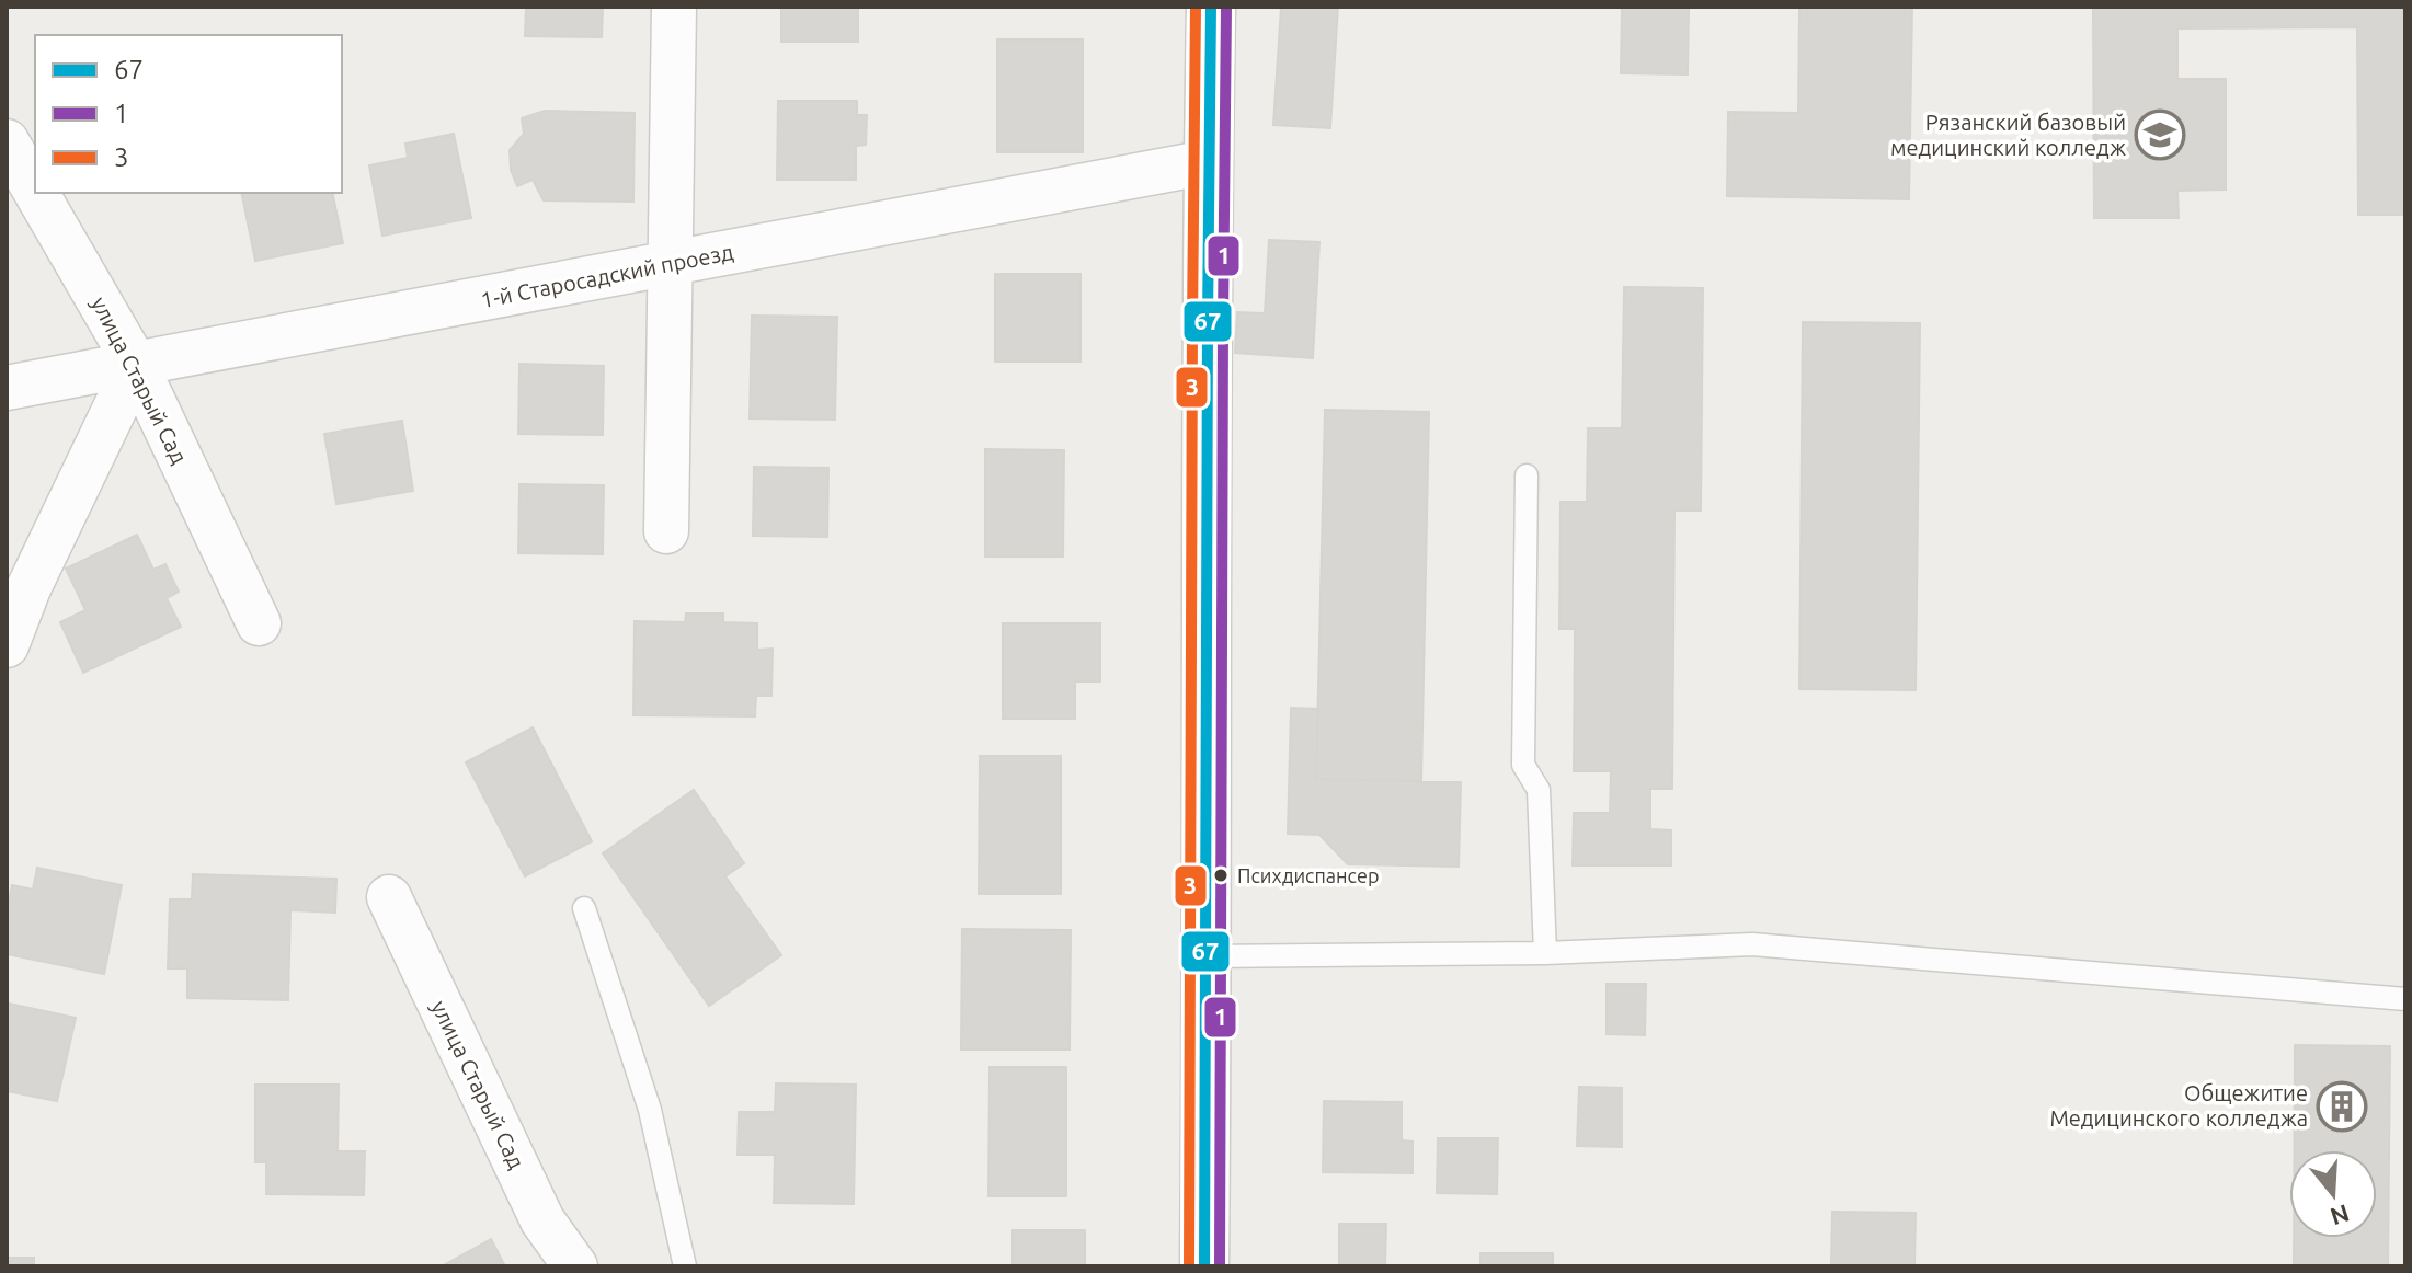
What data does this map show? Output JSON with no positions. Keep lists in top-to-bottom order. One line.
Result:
{"streets":{"street":["1-й Старосадский проезд","улица Старый Сад"]},"crossings":[["1-й Старосадский проезд","улица Старый Сад"]],"places":{"school or university":["Рязанский базовый медицинский колледж"],"other":["Психдиспансер"],"building":["Общежитие Медицинского колледжа"]},"lines":["transit line 67","transit line 1","transit line 3"],"legend":["67","1","3"],"north":"bottom"}
